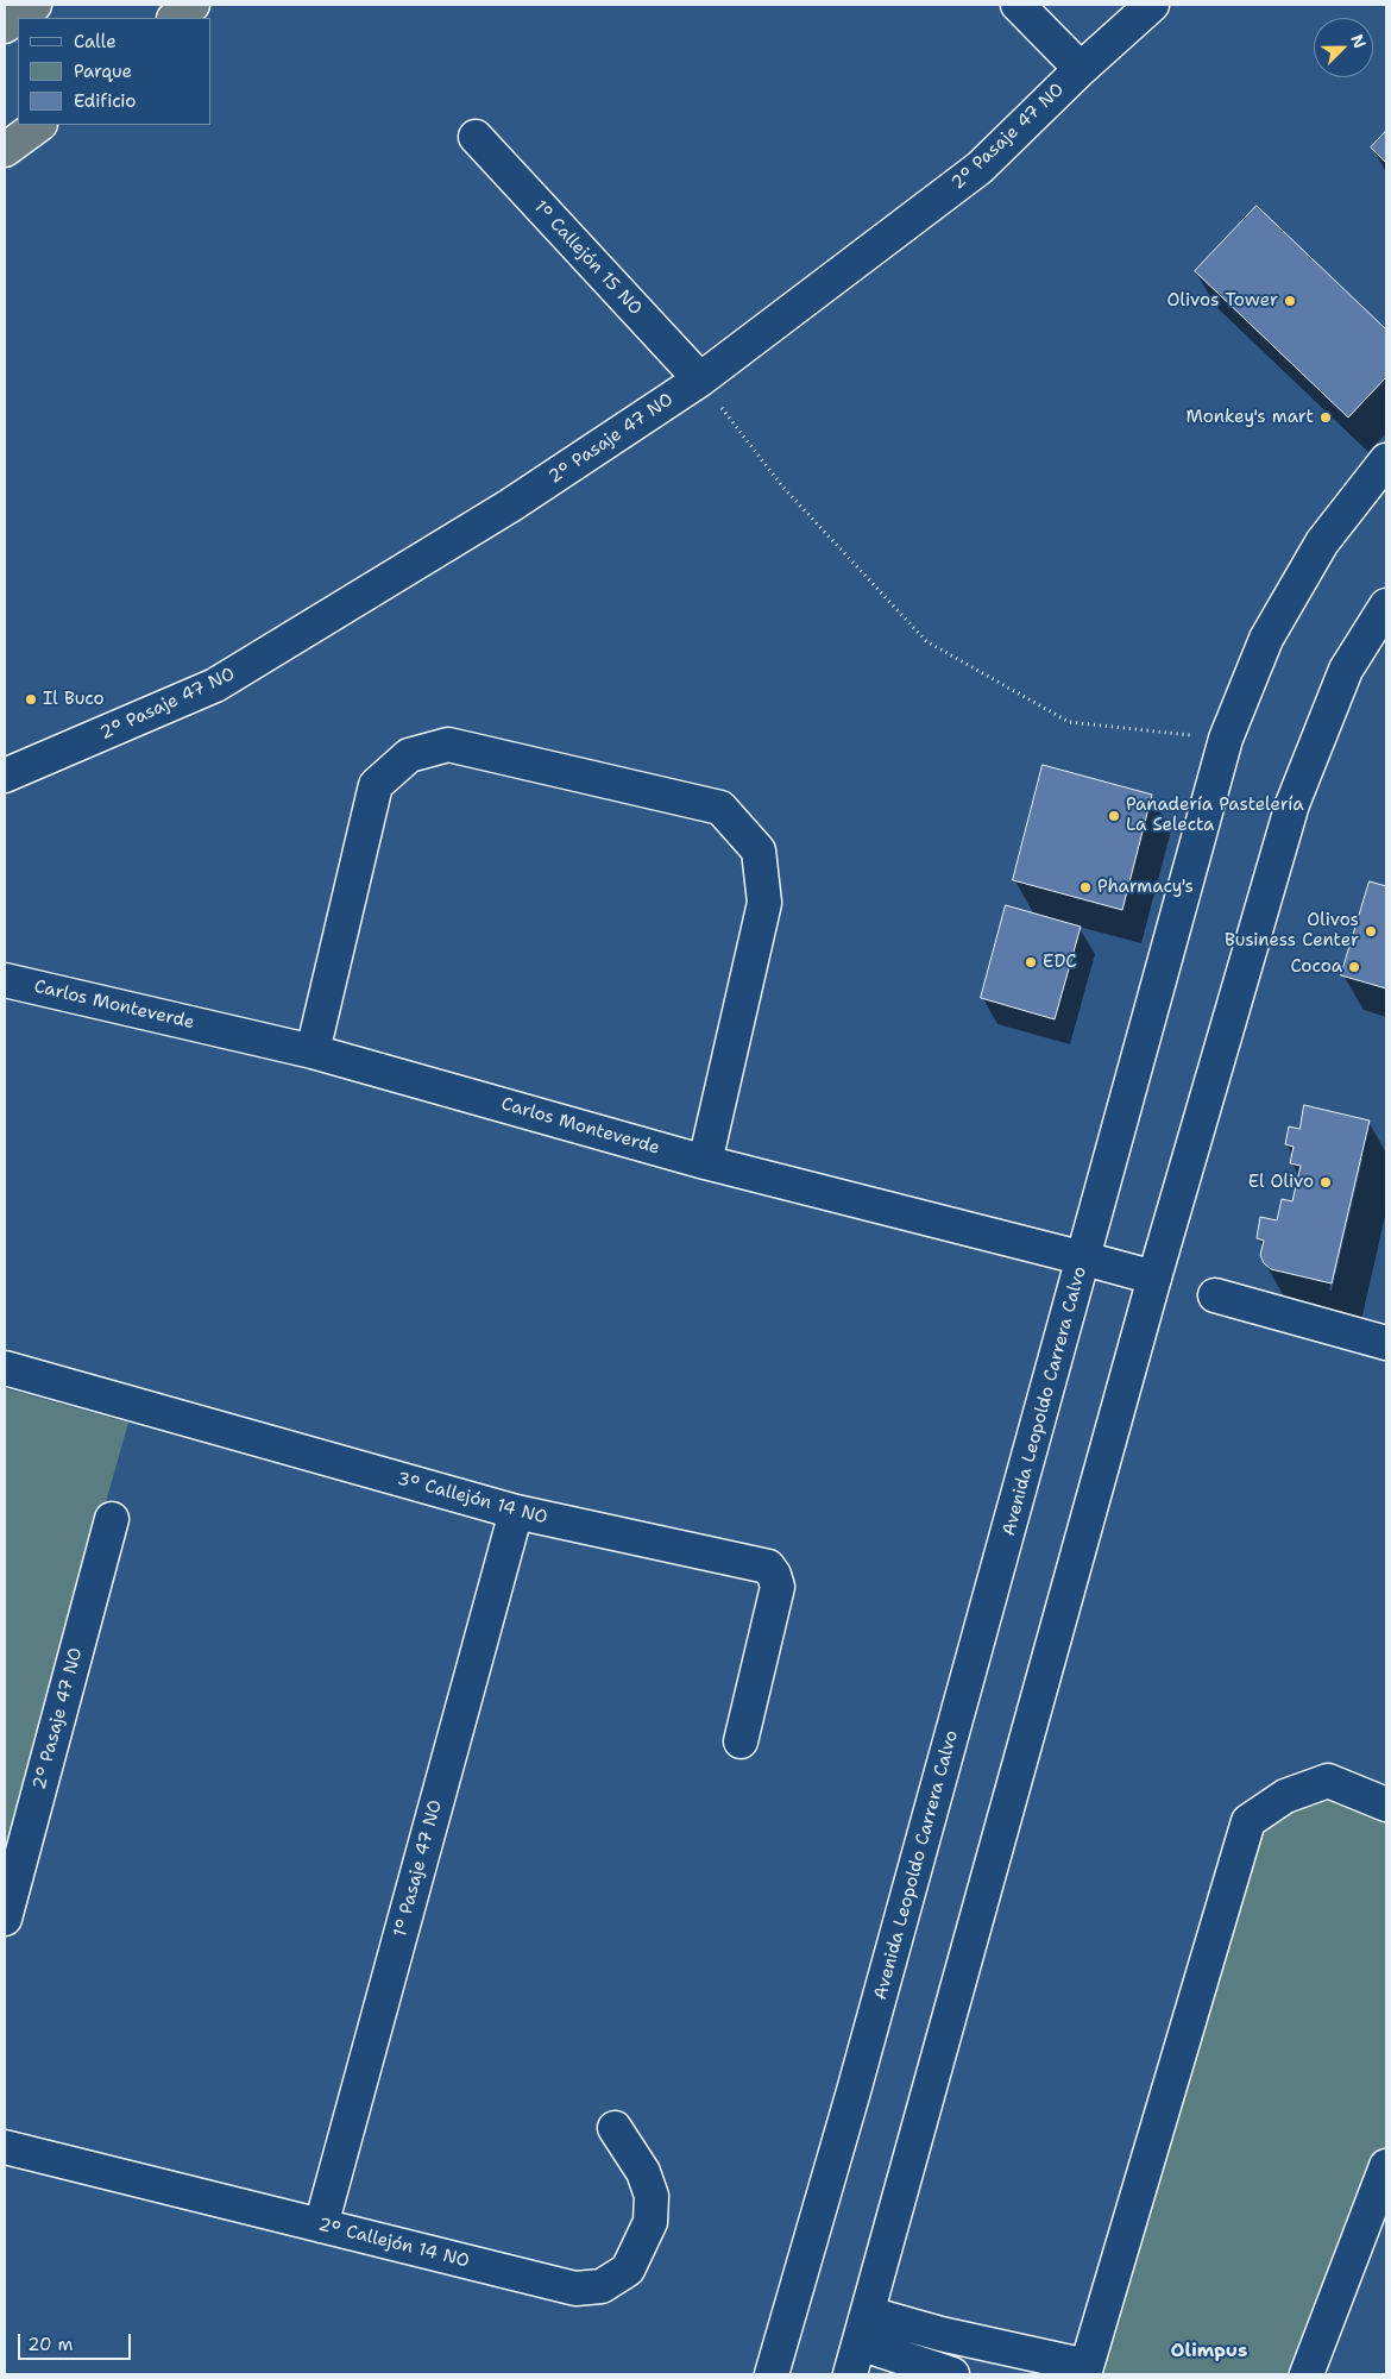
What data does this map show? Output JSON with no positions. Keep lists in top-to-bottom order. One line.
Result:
{"streets":{"street":["2° Pasaje 47 NO","1° Callejón 15 NO","Carlos Monteverde","Avenida Leopoldo Carrera Calvo","3° Callejón 14 NO","1° Pasaje 47 NO","2° Callejón 14 NO"]},"crossings":[["2° Pasaje 47 NO","1° Callejón 15 NO"],["Carlos Monteverde","Avenida Leopoldo Carrera Calvo"],["3° Callejón 14 NO","1° Pasaje 47 NO"],["1° Pasaje 47 NO","2° Callejón 14 NO"]],"districts":["Olimpus"],"places":["Olivos Tower","Monkey's mart","Il Buco","Panadería Pastelería La Selecta","Pharmacy's","Olivos Business Center","EDC","Cocoa","El Olivo"],"legend":["Calle","Parque","Edificio"],"scale_bar":"20 m","north":"top right"}
